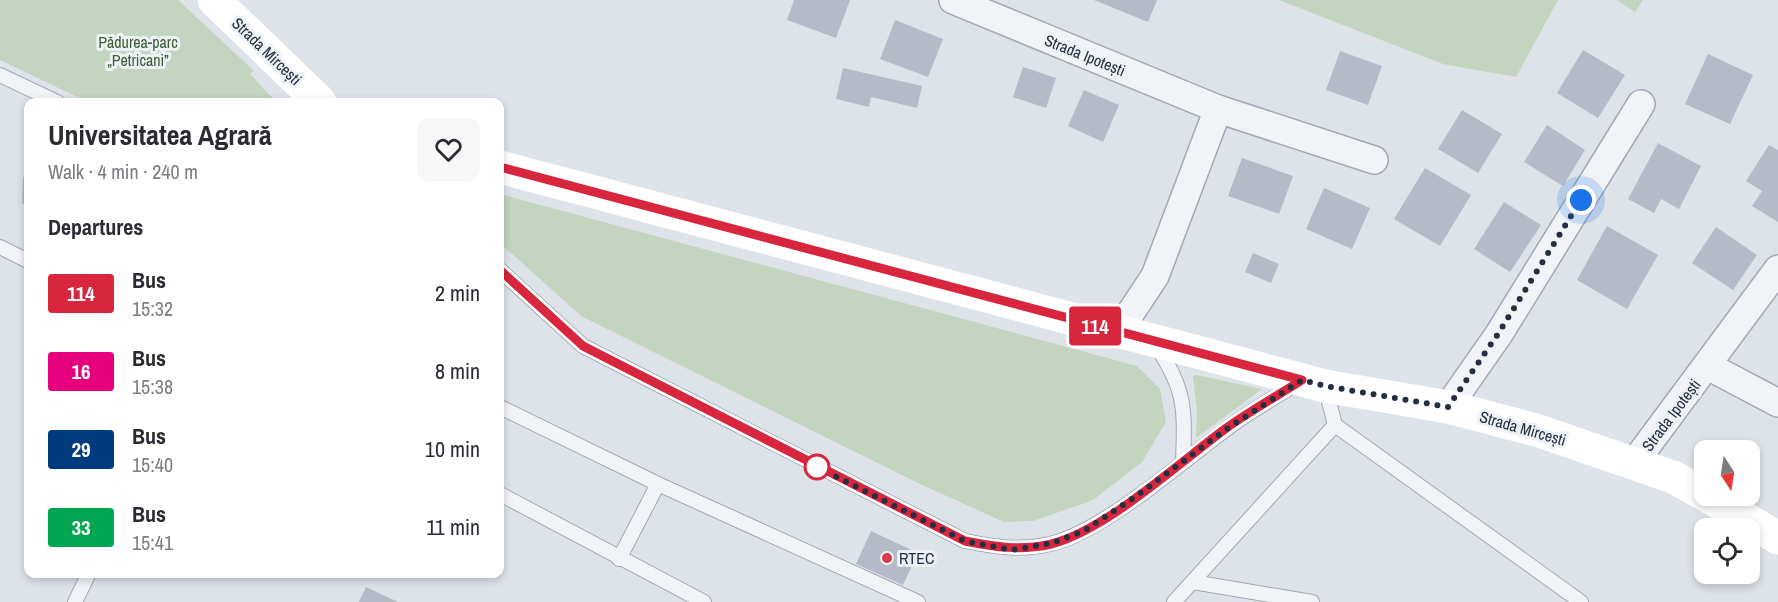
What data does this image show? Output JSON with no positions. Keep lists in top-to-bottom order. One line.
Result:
{"streets":{"main road":["Strada Mircești"],"street":["Strada Ipotești"]},"crossings":[["Strada Mircești","Strada Ipotești"]],"parks":["Pădurea-parc „Petricani”"],"places":["RTEC"],"lines":["bus line 114"],"north":"bottom","page":{"on_map":"114","heading":[["Universitatea Agrară","Walk · 4 min · 240 m"],"Departures"],"list":[{"mark":"114","name":"Bus","note":"15:32","value":"2 min"},{"mark":"16","name":"Bus","note":"15:38","value":"8 min"},{"mark":"29","name":"Bus","note":"15:40","value":"10 min"},{"mark":"33","name":"Bus","note":"15:41","value":"11 min"}]}}
